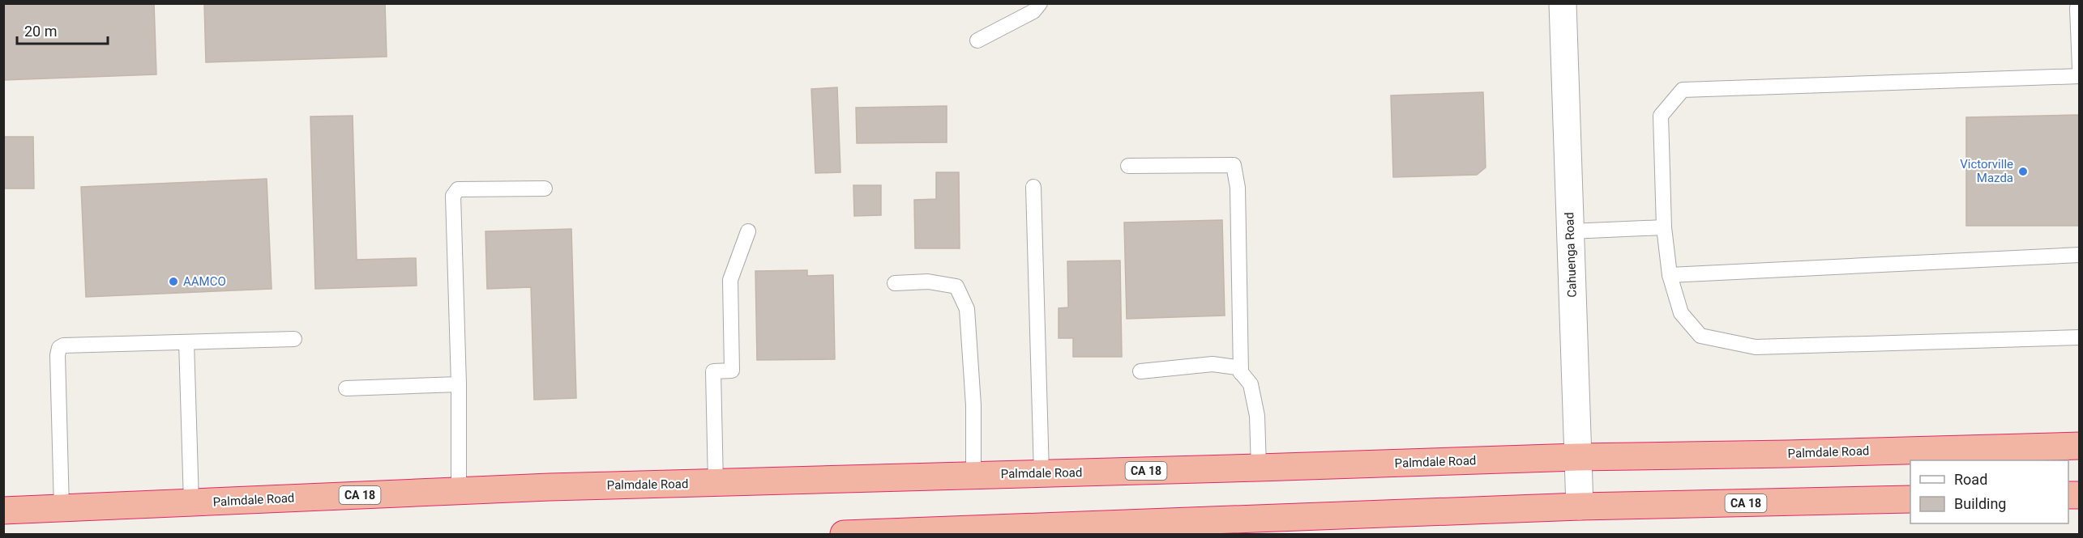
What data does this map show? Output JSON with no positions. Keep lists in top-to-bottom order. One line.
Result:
{"streets":{"highway":["Palmdale Road","CA 18"],"street":["Cahuenga Road"]},"crossings":[["Cahuenga Road","Palmdale Road"],["Cahuenga Road","CA 18"]],"places":["Victorville Mazda","AAMCO"],"legend":["Road","Building"],"scale_bar":"20 m"}
